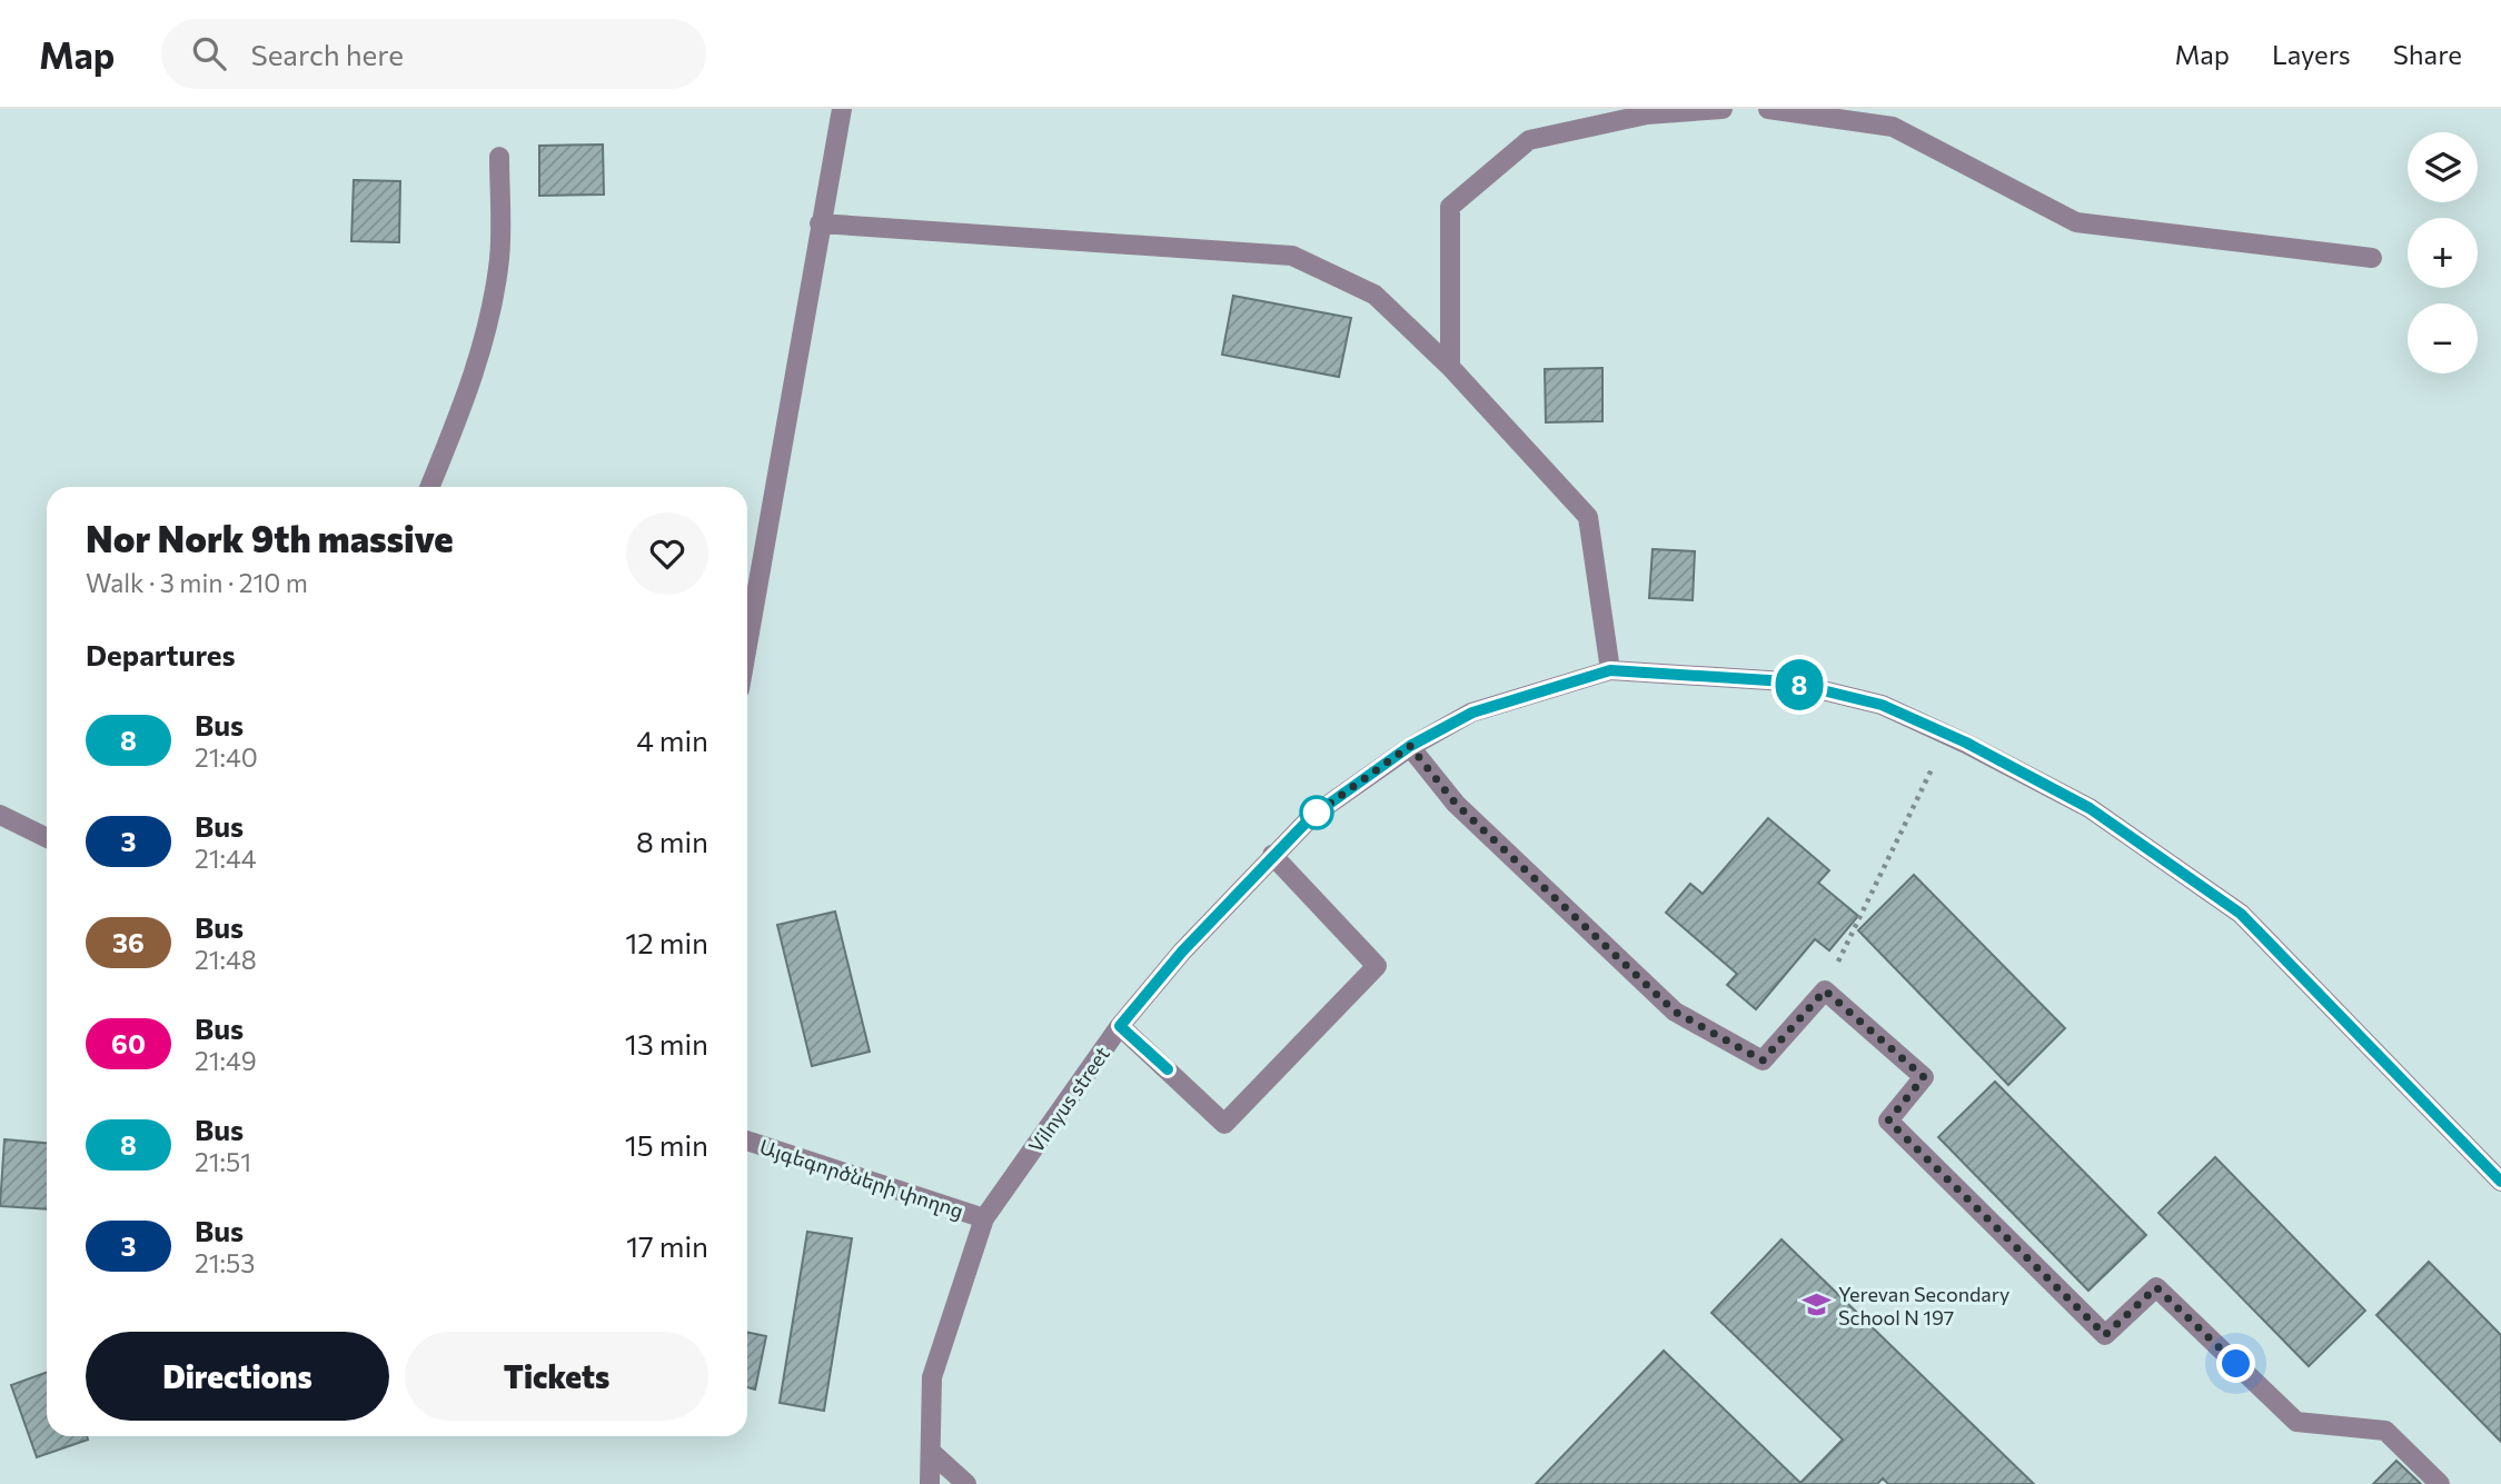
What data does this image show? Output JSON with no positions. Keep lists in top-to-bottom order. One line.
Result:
{"streets":{"street":["Vilnyus street","Այգեգործների փողոց"]},"crossings":[["Vilnyus street","Այգեգործների փողոց"]],"places":{"school or university":["Yerevan Secondary School N 197"]},"lines":["bus line 8"],"page":{"header":"Map","search":"Search here","nav":["Map","Layers","Share"],"on_map":"8","map_buttons":["+","−"],"heading":[["Nor Nork 9th massive","Walk · 3 min · 210 m"],"Departures"],"list":[{"mark":"8","name":"Bus","note":"21:40","value":"4 min"},{"mark":"3","name":"Bus","note":"21:44","value":"8 min"},{"mark":"36","name":"Bus","note":"21:48","value":"12 min"},{"mark":"60","name":"Bus","note":"21:49","value":"13 min"},{"mark":"8","name":"Bus","note":"21:51","value":"15 min"},{"mark":"3","name":"Bus","note":"21:53","value":"17 min"}],"buttons":["Directions","Tickets"]}}
